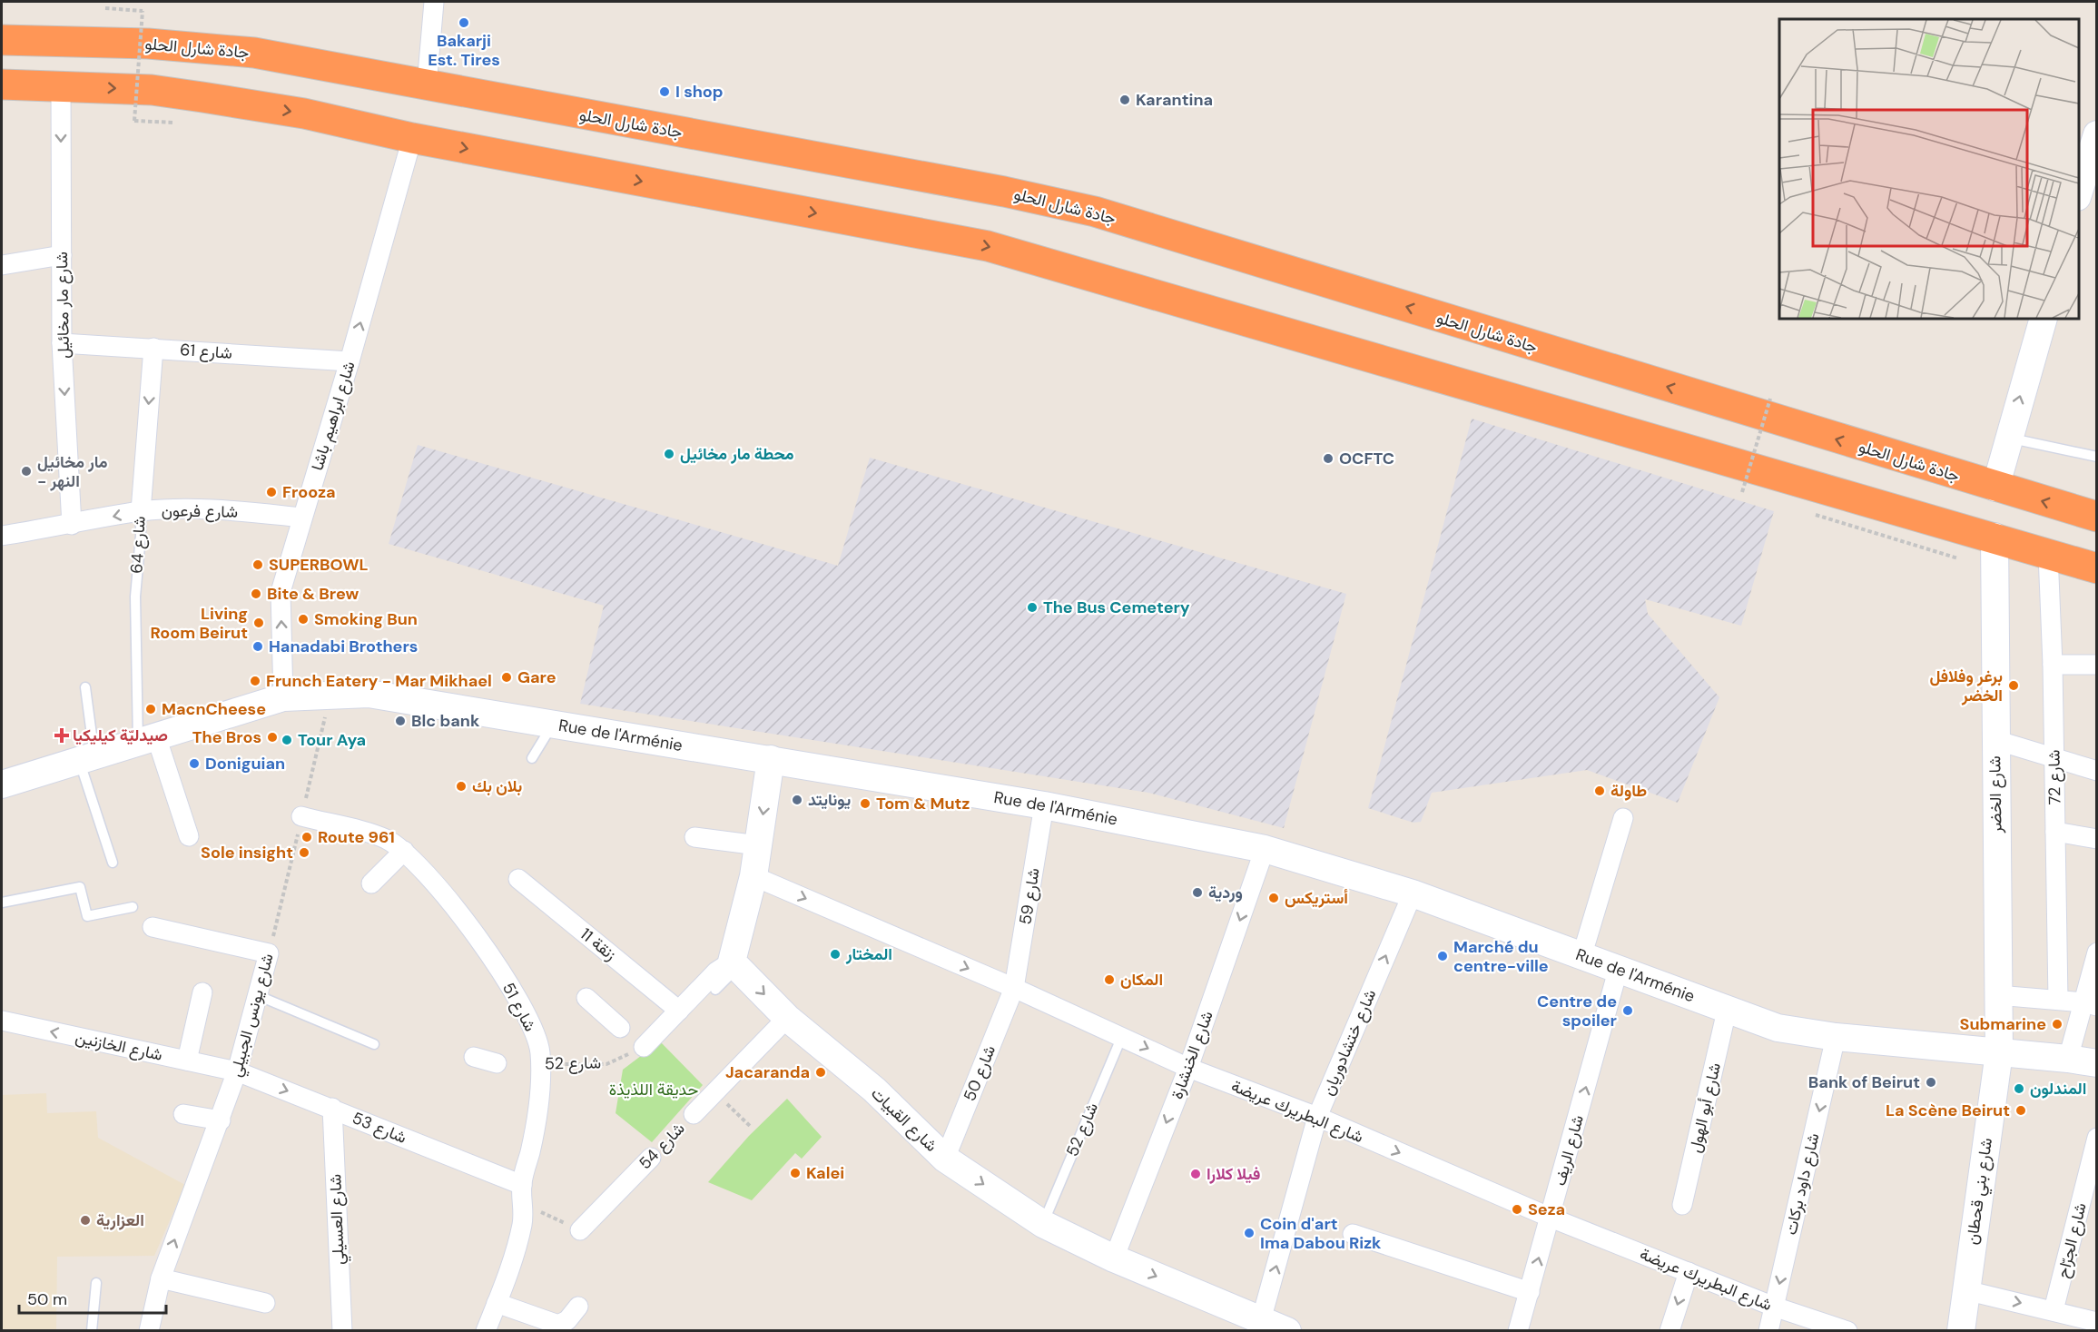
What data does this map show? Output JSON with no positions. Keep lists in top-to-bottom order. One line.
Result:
{"streets":{"highway":["جادة شارل الحلو"],"street":["شارع مار مخائيل","شارع 61","شارع ابراهيم باشا","شارع فرعون","شارع 64","Rue de l'Arménie","شارع 72","شارع الخضر","شارع 59","زنقة 11","شارع 51","شارع يونس الجبيلي","شارع ختشادوريان","شارع الخازنين","شارع الخنشارة","شارع 50","شارع أبو الهول","شارع البطريرك عريضة","شارع القبيات","شارع 53","شارع 54","شارع الريف","شارع داود بركات","شارع بني قحطان","شارع العسيلي","شارع الجرّاح"],"lane":["شارع 52"]},"crossings":[["شارع مار مخائيل","شارع 61"],["شارع مار مخائيل","شارع فرعون"],["شارع 61","شارع ابراهيم باشا"],["شارع 61","شارع 64"],["شارع ابراهيم باشا","شارع فرعون"],["شارع ابراهيم باشا","Rue de l'Arménie"],["شارع فرعون","شارع 64"],["شارع 64","Rue de l'Arménie"],["Rue de l'Arménie","شارع الخضر"],["Rue de l'Arménie","شارع 59"],["Rue de l'Arménie","شارع يونس الجبيلي"],["Rue de l'Arménie","شارع ختشادوريان"],["Rue de l'Arménie","شارع الخنشارة"],["Rue de l'Arménie","شارع أبو الهول"],["Rue de l'Arménie","شارع الريف"],["Rue de l'Arménie","شارع داود بركات"],["Rue de l'Arménie","شارع بني قحطان"],["شارع الخضر","شارع بني قحطان"],["شارع 59","شارع 50"],["شارع 59","شارع البطريرك عريضة"],["شارع 51","شارع يونس الجبيلي"],["شارع 51","شارع 52"],["شارع 51","شارع 53"],["شارع يونس الجبيلي","شارع الخازنين"],["شارع يونس الجبيلي","شارع 53"],["شارع ختشادوريان","شارع البطريرك عريضة"],["شارع ختشادوريان","شارع القبيات"],["شارع الخازنين","شارع 53"],["شارع الخنشارة","شارع البطريرك عريضة"],["شارع الخنشارة","شارع القبيات"],["شارع 52","شارع البطريرك عريضة"],["شارع 52","شارع القبيات"],["شارع 50","شارع البطريرك عريضة"],["شارع 50","شارع القبيات"],["شارع البطريرك عريضة","شارع الريف"],["شارع البطريرك عريضة","شارع داود بركات"],["شارع القبيات","شارع 54"],["شارع 53","شارع العسيلي"]],"one_way":["شارع مار مخائيل","شارع ابراهيم باشا","شارع 64","شارع ختشادوريان","شارع الخنشارة","شارع البطريرك عريضة","شارع القبيات","شارع الريف","شارع داود بركات"],"parks":["حديقة اللذيذة"],"places":{"other":["Bakarji Est. Tires","I shop","Karantina","محطة مار مخائيل","OCFTC","مار مخائيل - النهر","Frooza","SUPERBOWL","Bite & Brew","The Bus Cemetery","Smoking Bun","Living Room Beirut","Hanadabi Brothers","Gare","Frunch Eatery - Mar Mikhael","برغر وفلافل الخضر","MacnCheese","Blc bank","The Bros","Tour Aya","Doniguian","بلان بك","طاولة","يونايتد","Tom & Mutz","Route 961","Sole insight","وردية","أستريكس","المختار","Marché du centre-ville","المكان","Centre de spoiler","Submarine","Jacaranda","Bank of Beirut","المندلون","La Scène Beirut","Kalei","فيلا كلارا","Seza","العزارية","Coin d'art Ima Dabou Rizk"],"health":["صيدليّة كيليكيا"]},"scale_bar":"50 m"}
